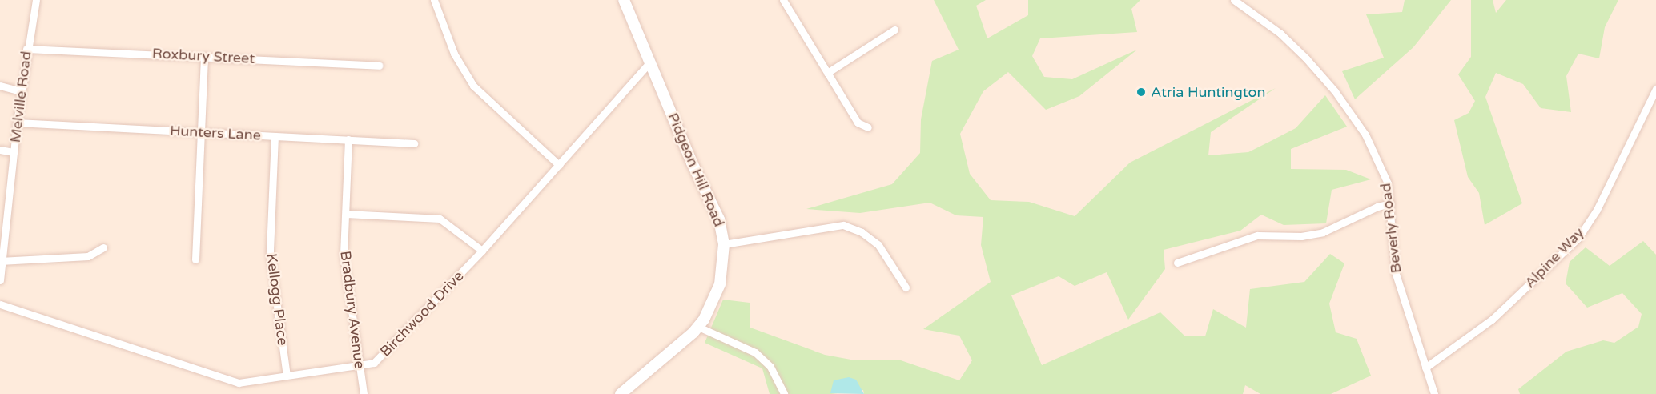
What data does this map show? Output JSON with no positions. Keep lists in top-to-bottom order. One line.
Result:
{"streets":{"street":["Roxbury Street","Melville Road","Hunters Lane","Pidgeon Hill Road","Beverly Road","Alpine Way","Kellogg Place","Bradbury Avenue","Birchwood Drive"]},"crossings":[["Roxbury Street","Melville Road"],["Melville Road","Hunters Lane"],["Hunters Lane","Kellogg Place"],["Hunters Lane","Bradbury Avenue"],["Pidgeon Hill Road","Birchwood Drive"],["Beverly Road","Alpine Way"],["Kellogg Place","Birchwood Drive"],["Bradbury Avenue","Birchwood Drive"]],"places":["Atria Huntington"]}
